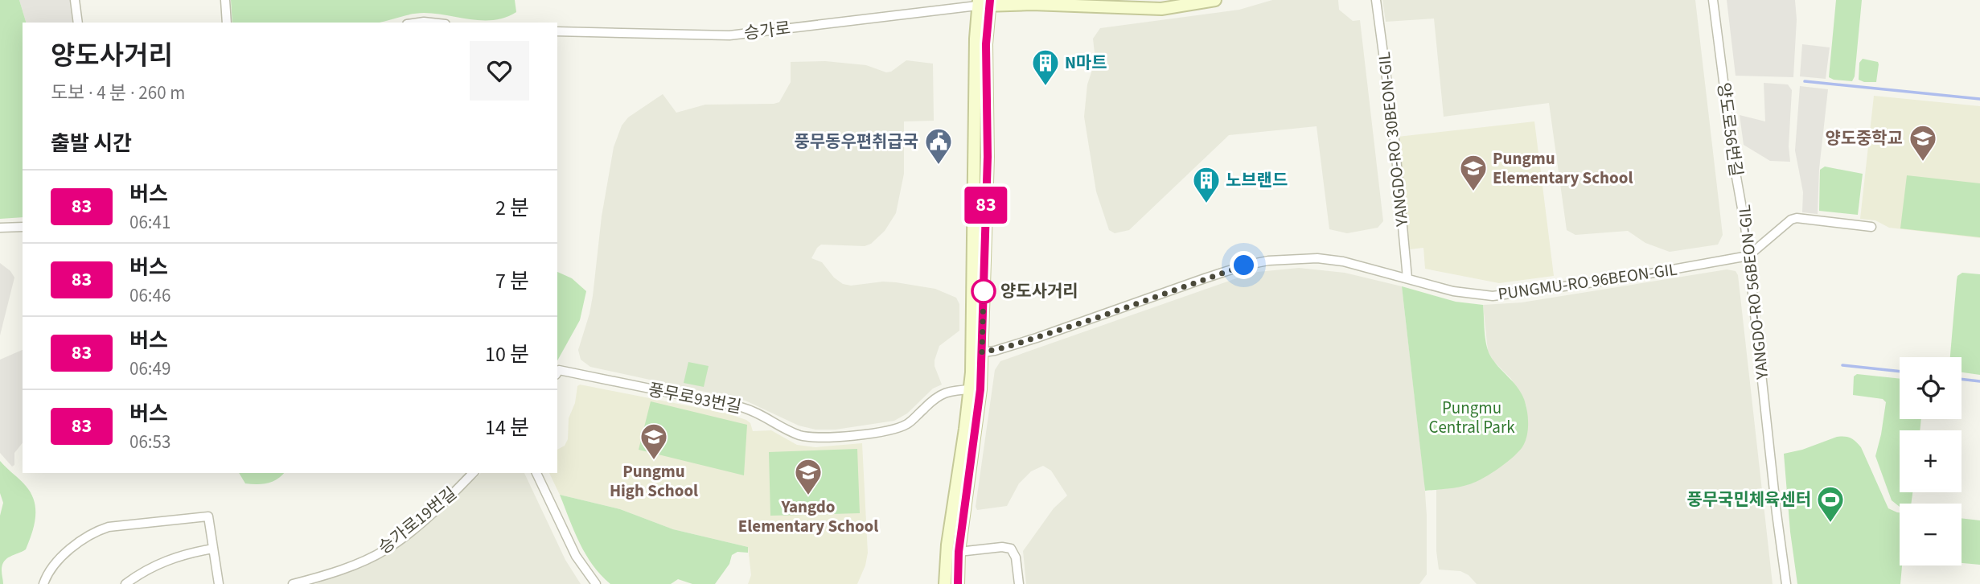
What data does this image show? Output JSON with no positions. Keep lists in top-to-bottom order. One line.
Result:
{"streets":{"street":["승가로","YANGDO-RO 30BEON-GIL","PUNGMU-RO 96BEON-GIL","YANGDO-RO 56BEON-GIL","풍무로93번길","승가로19번길"]},"crossings":[["YANGDO-RO 30BEON-GIL","PUNGMU-RO 96BEON-GIL"],["PUNGMU-RO 96BEON-GIL","YANGDO-RO 56BEON-GIL"]],"parks":["Pungmu Central Park"],"places":{"building":["N마트","노브랜드"],"school or university":["양도중학교","Pungmu Elementary School","Pungmu High School","Yangdo Elementary School"],"public building":["풍무동우편취급국"],"other":["양도사거리"],"sports":["풍무국민체육센터"]},"lines":["bus line 83"],"page":{"on_map":"83","heading":[["양도사거리","도보 · 4 분 · 260 m"],"출발 시간"],"list":[{"mark":"83","name":"버스","note":"06:41","value":"2 분"},{"mark":"83","name":"버스","note":"06:46","value":"7 분"},{"mark":"83","name":"버스","note":"06:49","value":"10 분"},{"mark":"83","name":"버스","note":"06:53","value":"14 분"}],"map_buttons":["+","−"]}}
